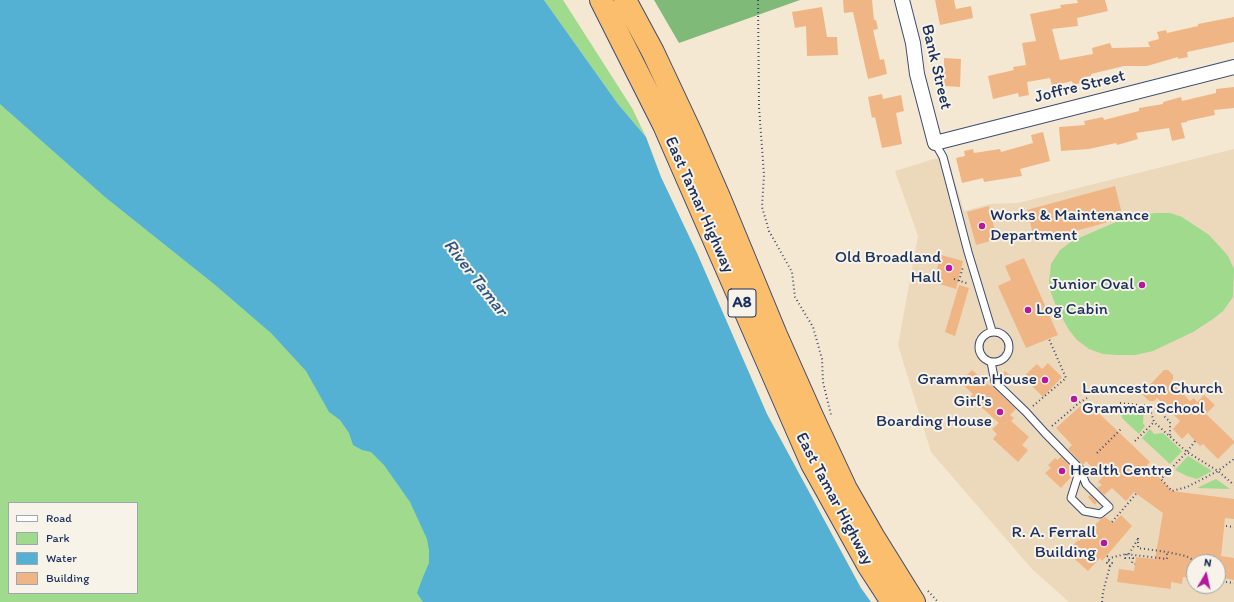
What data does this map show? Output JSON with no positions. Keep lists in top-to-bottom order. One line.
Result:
{"streets":{"highway":["East Tamar Highway","A8"],"street":["Bank Street","Joffre Street"]},"crossings":[["Bank Street","Joffre Street"]],"water":["River Tamar"],"places":["Works & Maintenance Department","Old Broadland Hall","Junior Oval","Log Cabin","Grammar House","Launceston Church Grammar School","Girl's Boarding House","Health Centre","R. A. Ferrall Building"],"legend":["Road","Park","Water","Building"],"north":"top"}
